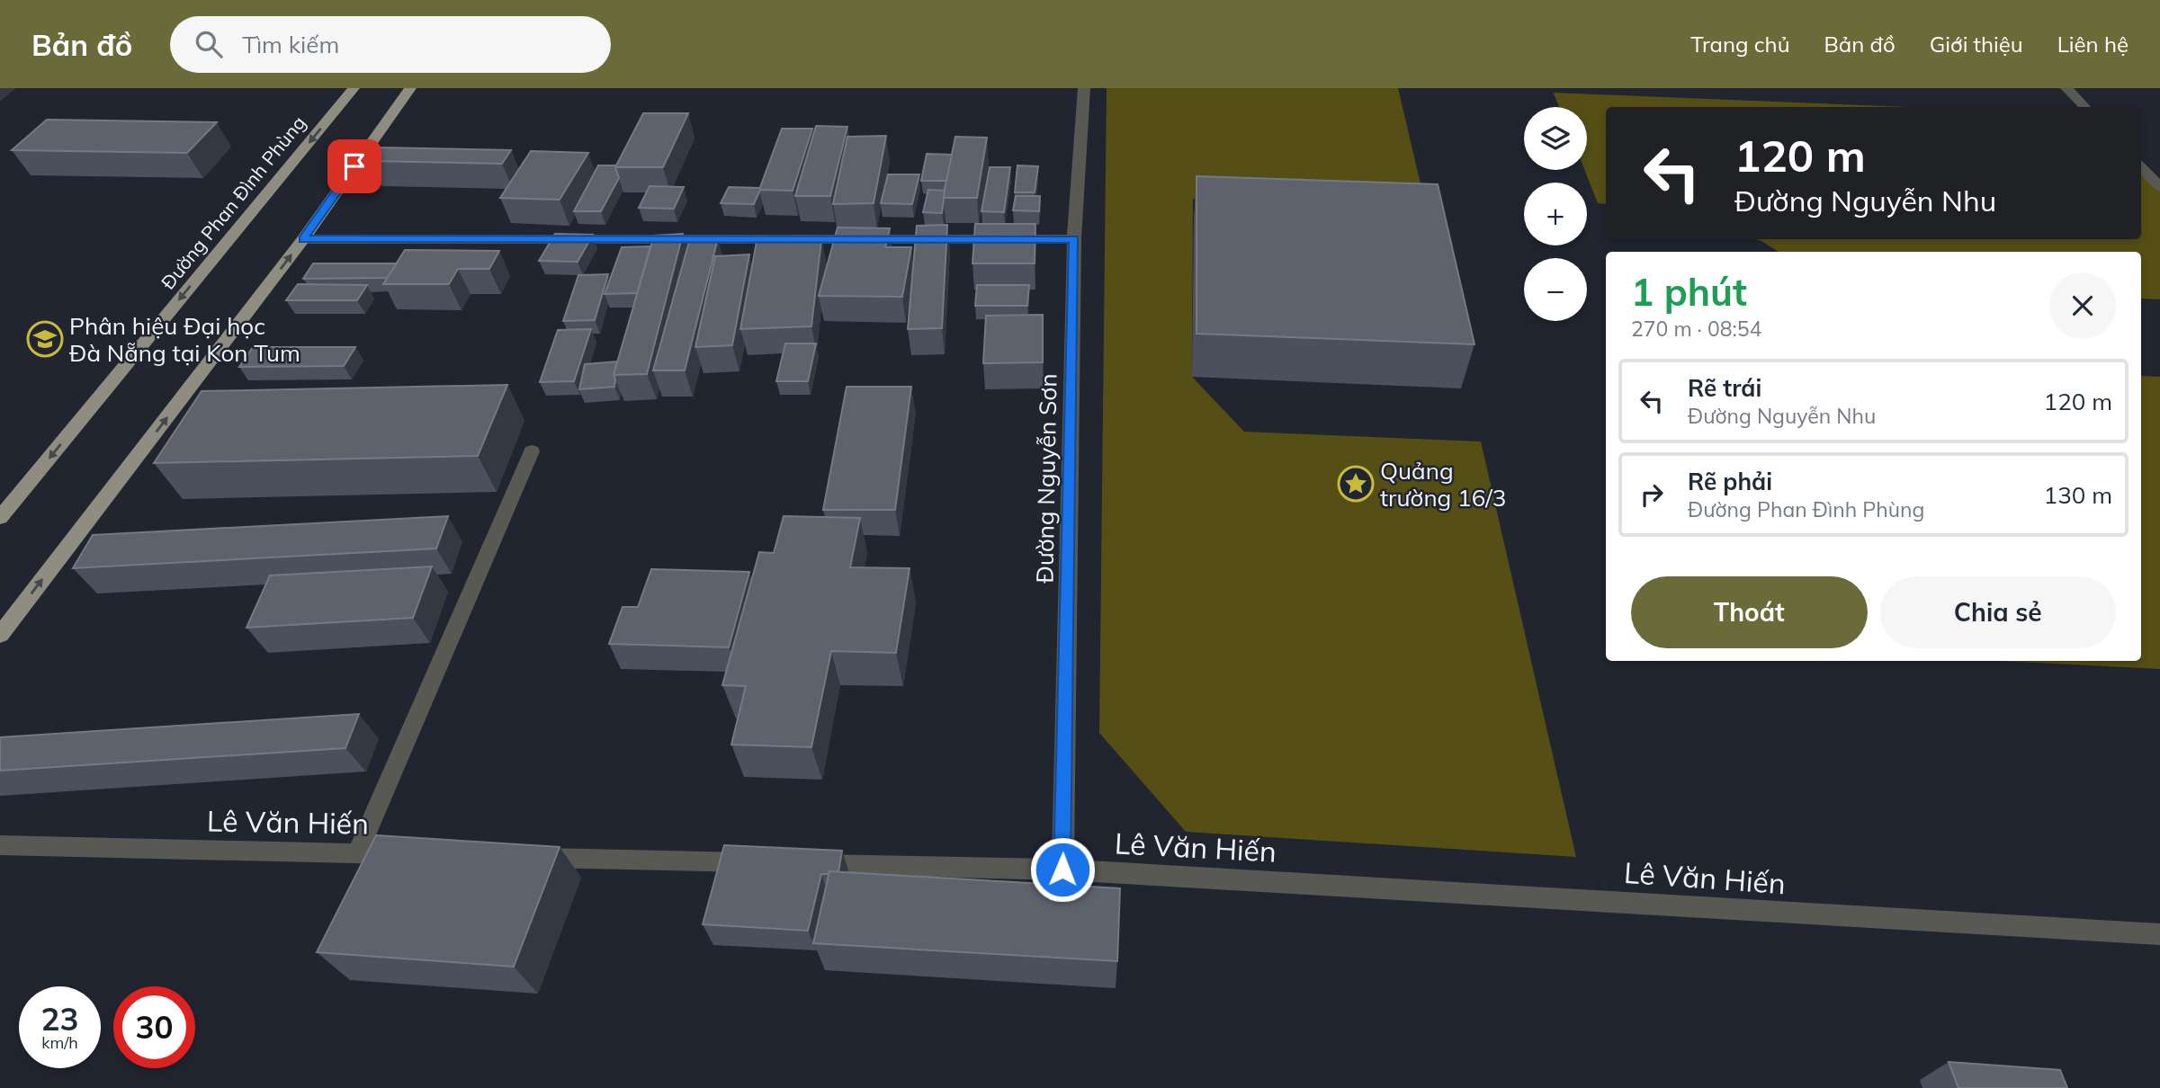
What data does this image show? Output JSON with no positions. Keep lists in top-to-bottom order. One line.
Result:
{"streets":{"main road":["Đường Phan Đình Phùng"],"street":["Đường Nguyễn Sơn","Lê Văn Hiến"]},"crossings":[["Đường Nguyễn Sơn","Lê Văn Hiến"]],"places":{"school or university":["Phân hiệu Đại học Đà Nẵng tại Kon Tum"],"place":["Quảng trường 16/3"]},"page":{"header":"Bản đồ","search":"Tìm kiếm","nav":["Trang chủ","Bản đồ","Giới thiệu","Liên hệ"],"map_buttons":["+","−"],"turn":["120 m","Đường Nguyễn Nhu"],"heading":["1 phút","270 m · 08:54"],"list":[{"name":"Rẽ trái","note":"Đường Nguyễn Nhu","value":"120 m"},{"name":"Rẽ phải","note":"Đường Phan Đình Phùng","value":"130 m"}],"buttons":["Thoát","Chia sẻ"],"speed":"23 km/h","limit":"30"}}
